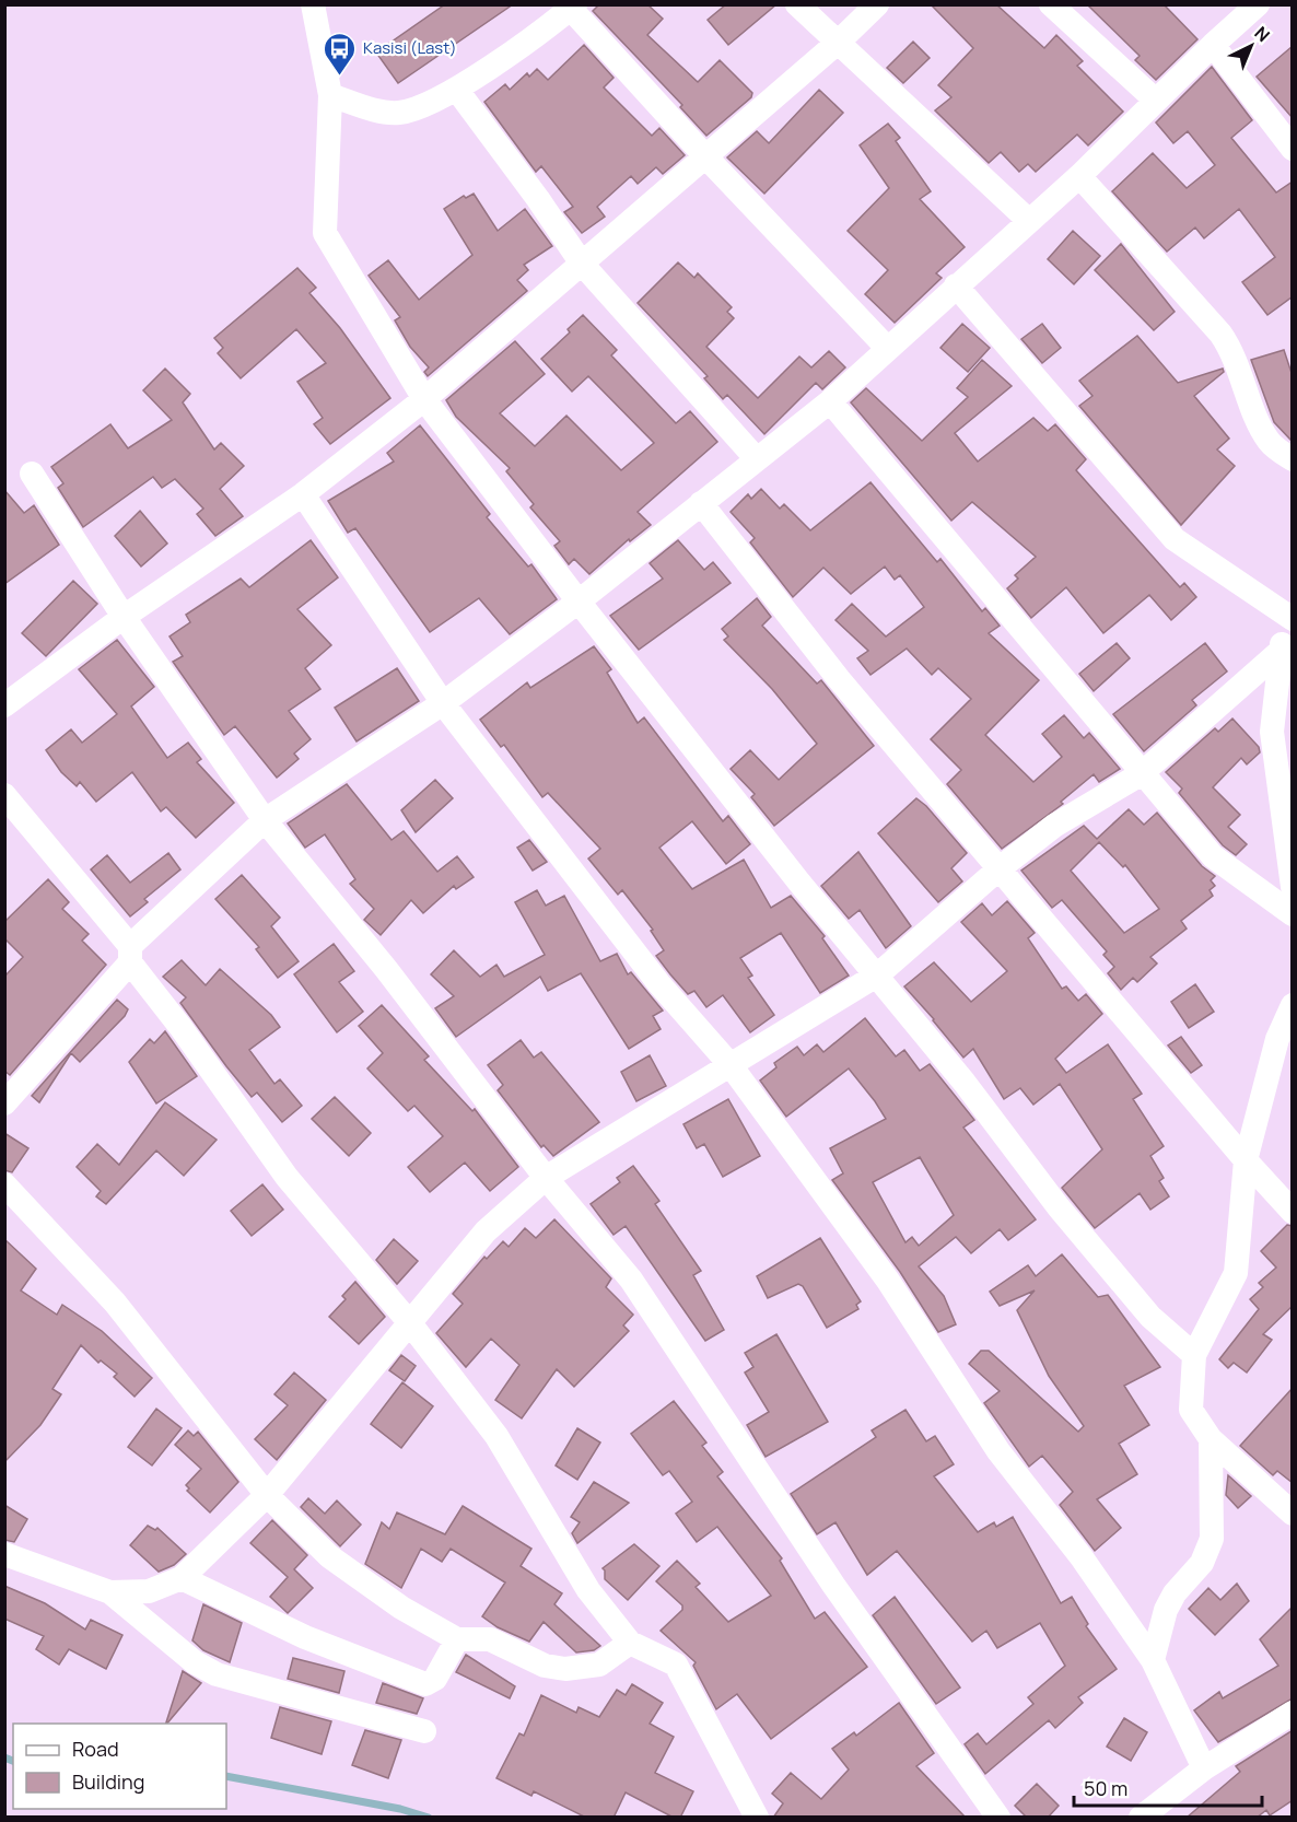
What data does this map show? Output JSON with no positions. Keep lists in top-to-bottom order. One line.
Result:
{"places":{"bus stop":["Kasisi (Last)"]},"legend":["Road","Building"],"scale_bar":"50 m","north":"top right"}
